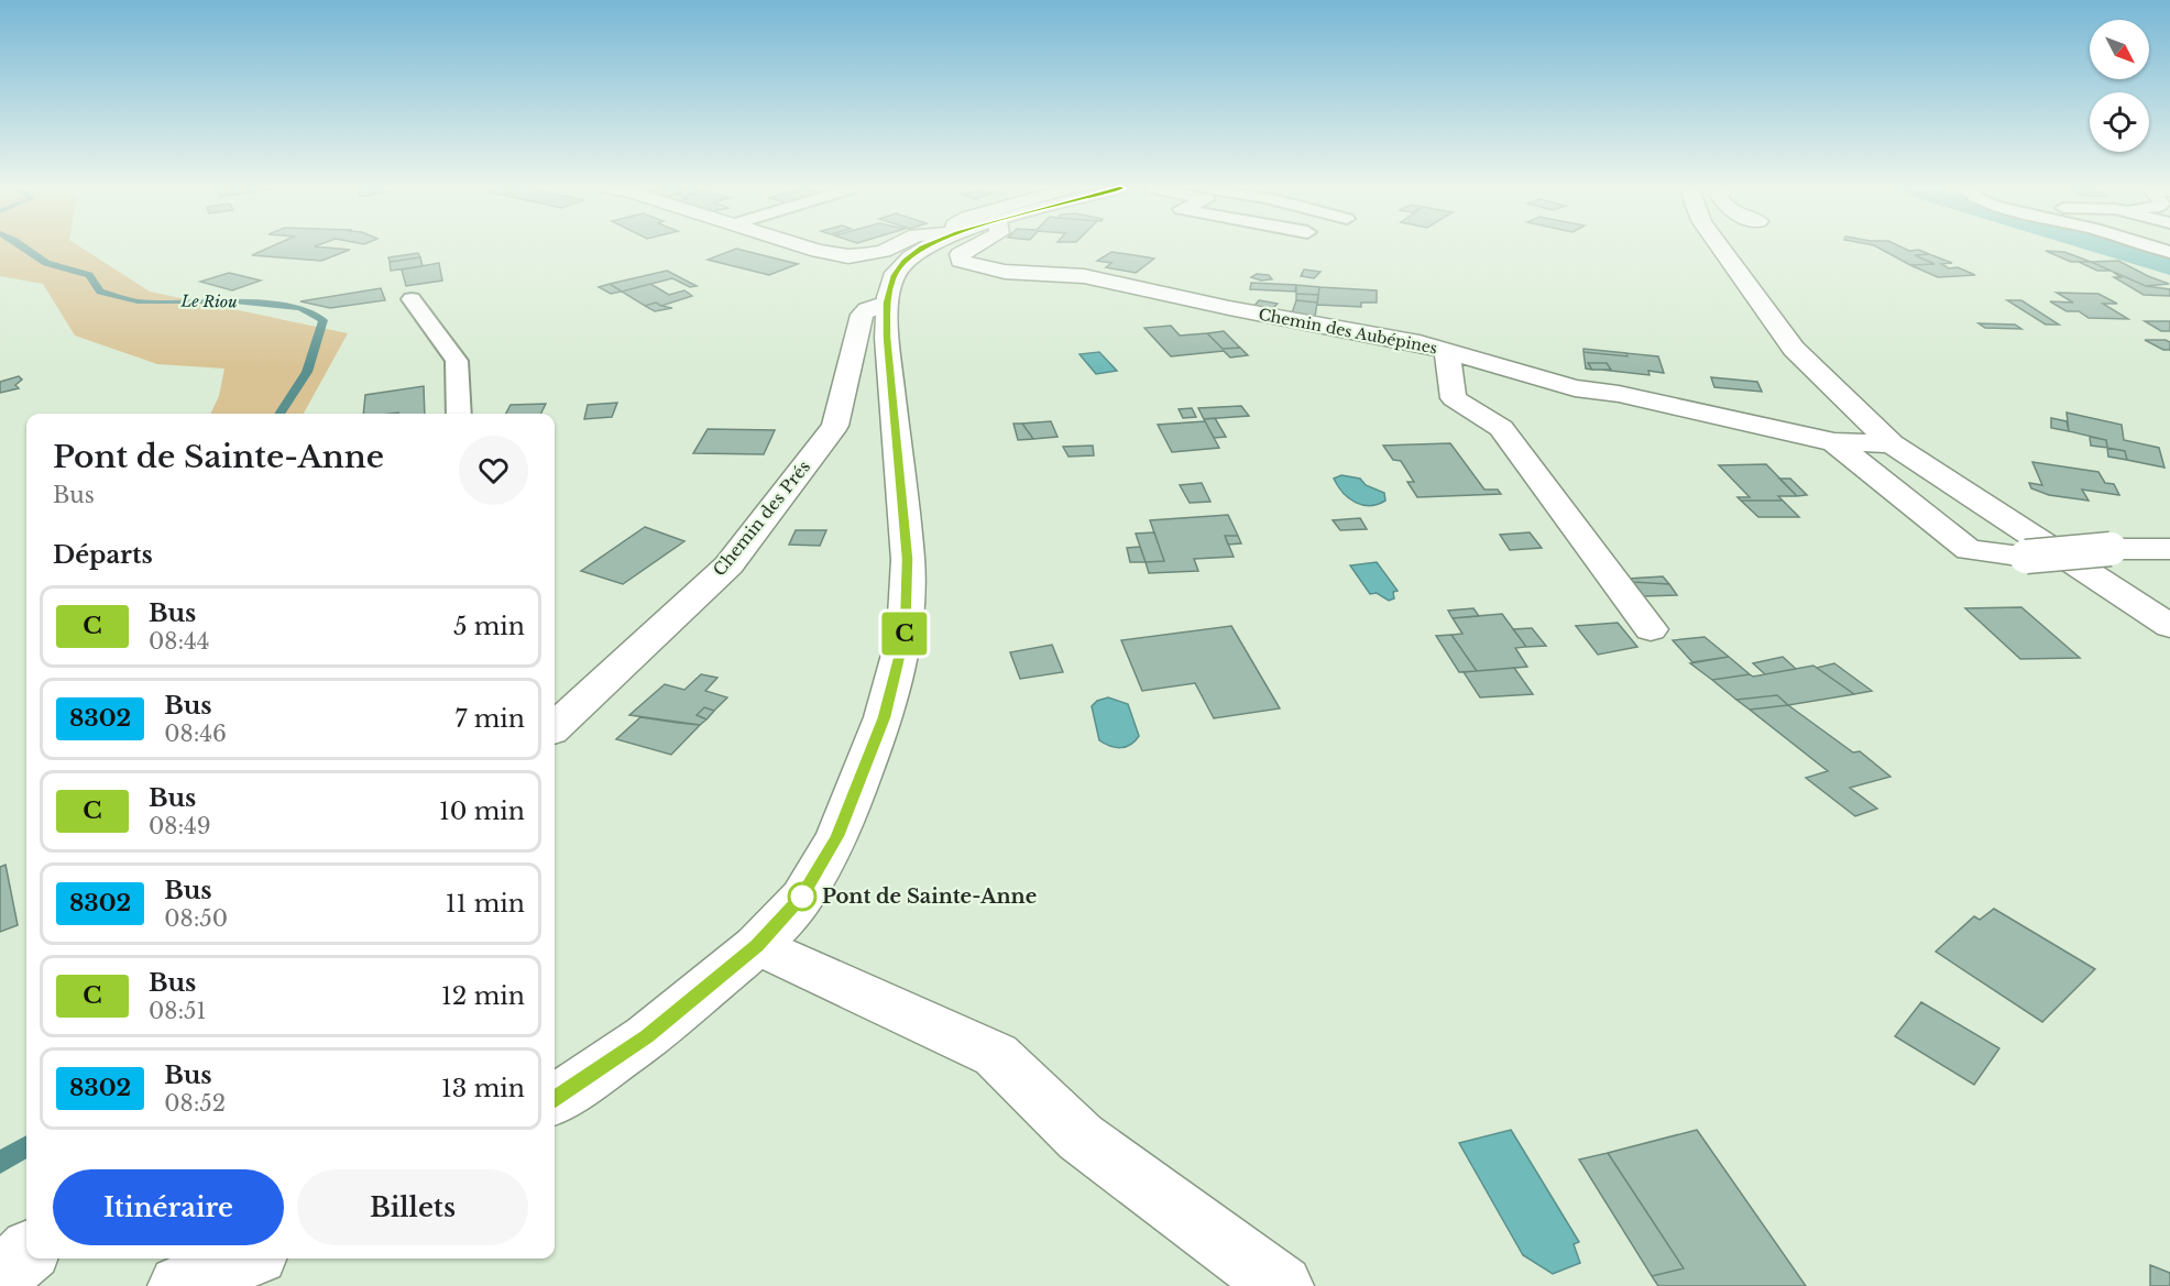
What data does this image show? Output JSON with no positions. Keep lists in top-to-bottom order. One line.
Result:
{"streets":{"street":["Chemin des Aubépines","Chemin des Prés"]},"water":["Le Riou"],"places":["Pont de Sainte-Anne"],"lines":["bus line C"],"north":"bottom right","page":{"on_map":"C","heading":[["Pont de Sainte-Anne","Bus"],"Départs"],"list":[{"mark":"C","name":"Bus","note":"08:44","value":"5 min"},{"mark":"8302","name":"Bus","note":"08:46","value":"7 min"},{"mark":"C","name":"Bus","note":"08:49","value":"10 min"},{"mark":"8302","name":"Bus","note":"08:50","value":"11 min"},{"mark":"C","name":"Bus","note":"08:51","value":"12 min"},{"mark":"8302","name":"Bus","note":"08:52","value":"13 min"}],"buttons":["Itinéraire","Billets"]}}
